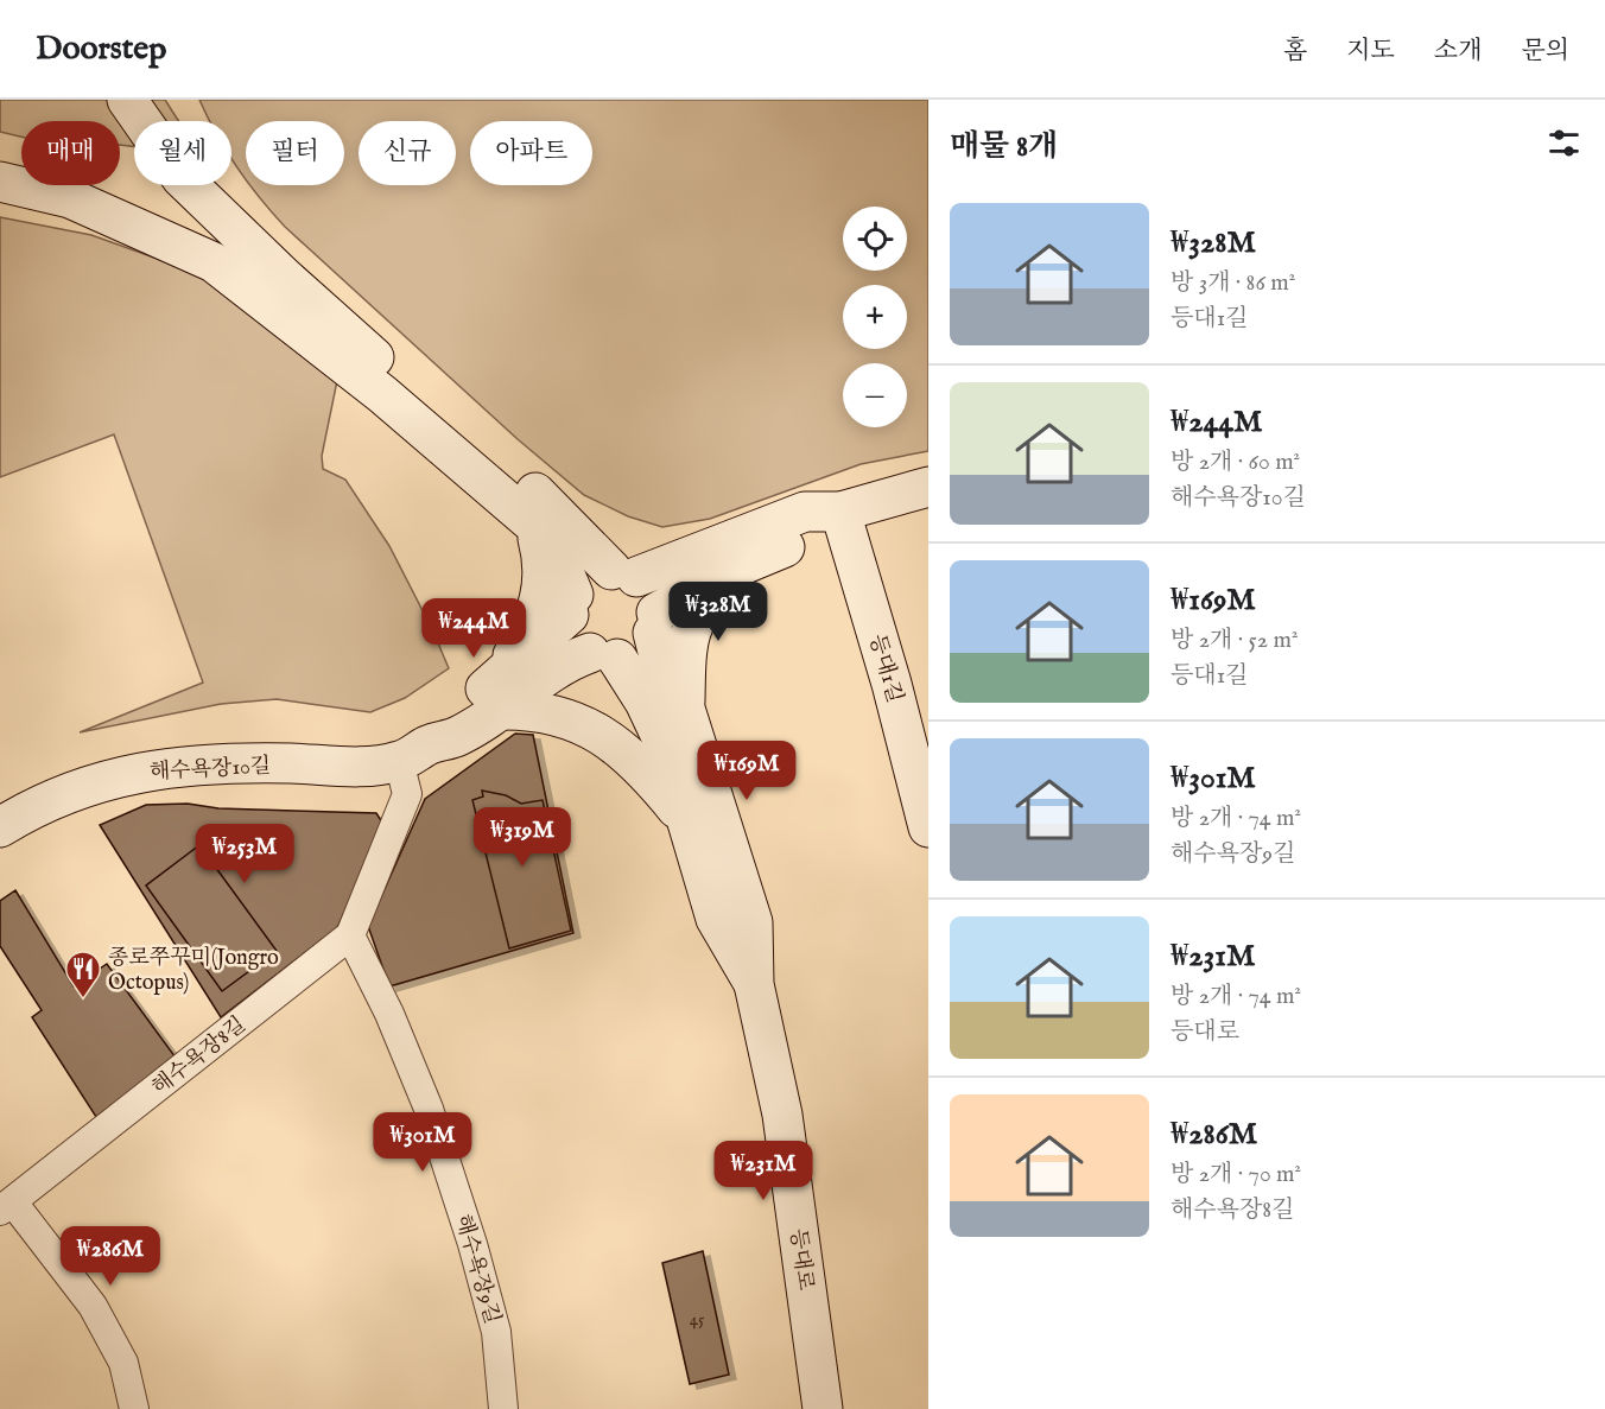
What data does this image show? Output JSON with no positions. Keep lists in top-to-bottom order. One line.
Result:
{"streets":{"street":["등대1길","해수욕장10길","해수욕장8길","등대로","해수욕장9길"]},"crossings":[["해수욕장10길","해수욕장8길"],["해수욕장8길","해수욕장9길"]],"places":{"restaurant":["종로쭈꾸미(Jongro Octopus)"]},"house_numbers":["45"],"page":{"header":"Doorstep","nav":["홈","지도","소개","문의"],"heading":"매물 8개","chip":["매매","월세","필터","신규","아파트"],"list":[{"name":"₩328M","note":"방 3개 · 86 m² · 등대1길"},{"name":"₩244M","note":"방 2개 · 60 m² · 해수욕장10길"},{"name":"₩169M","note":"방 2개 · 52 m² · 등대1길"},{"name":"₩301M","note":"방 2개 · 74 m² · 해수욕장9길"},{"name":"₩231M","note":"방 2개 · 74 m² · 등대로"},{"name":"₩286M","note":"방 2개 · 70 m² · 해수욕장8길"}],"map_buttons":["+","−"],"price":["₩328M","₩244M","₩169M","₩319M","₩253M","₩301M","₩231M","₩286M"]}}
